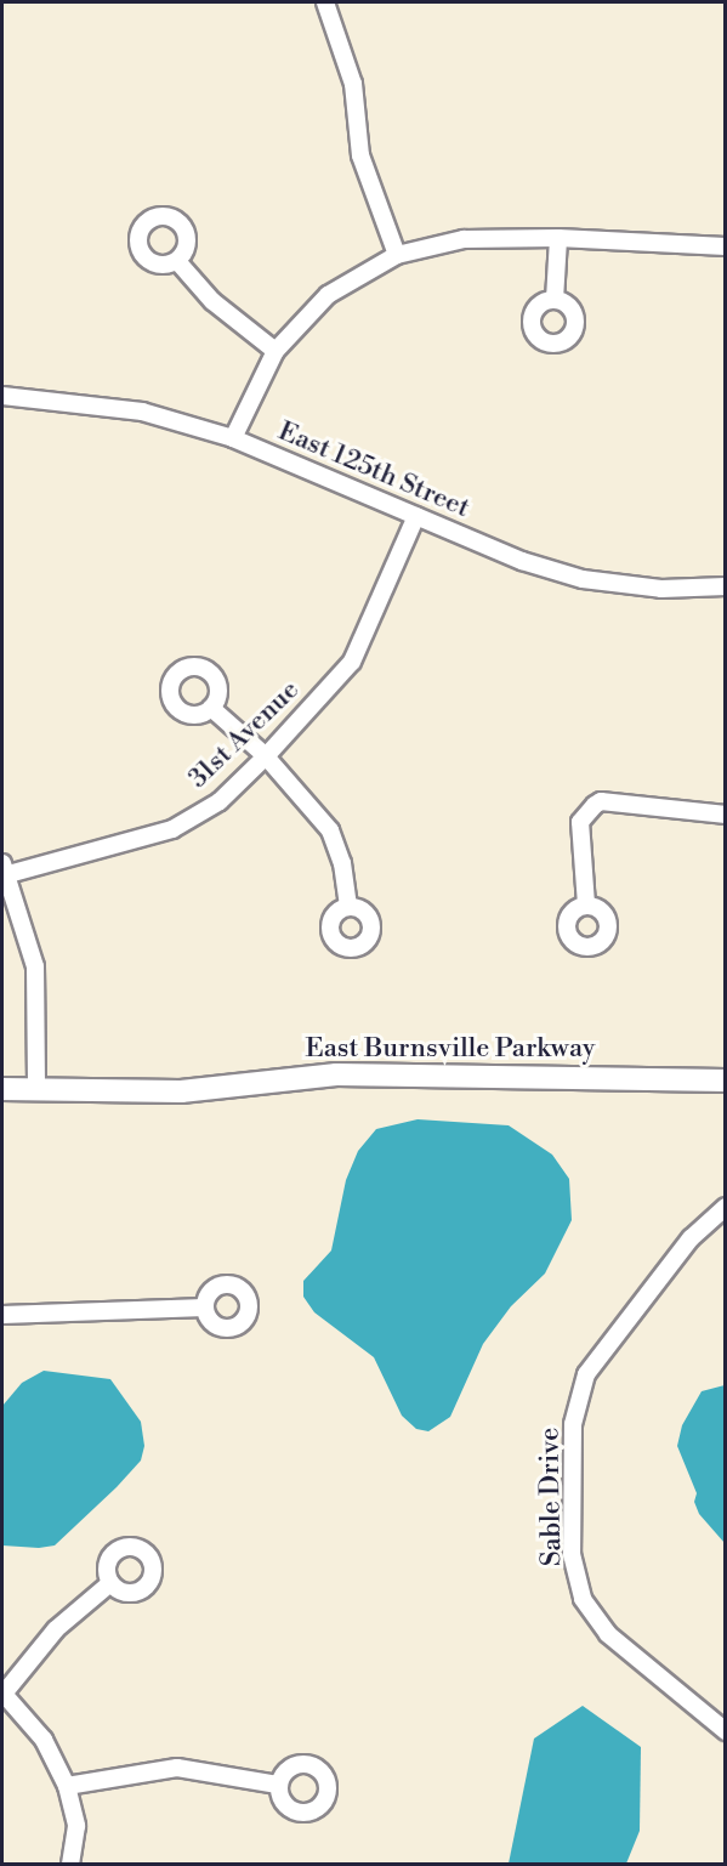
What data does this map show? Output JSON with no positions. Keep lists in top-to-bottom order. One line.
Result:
{"streets":{"street":["East 125th Street","31st Avenue","East Burnsville Parkway","Sable Drive"]},"crossings":[["East 125th Street","31st Avenue"]]}
